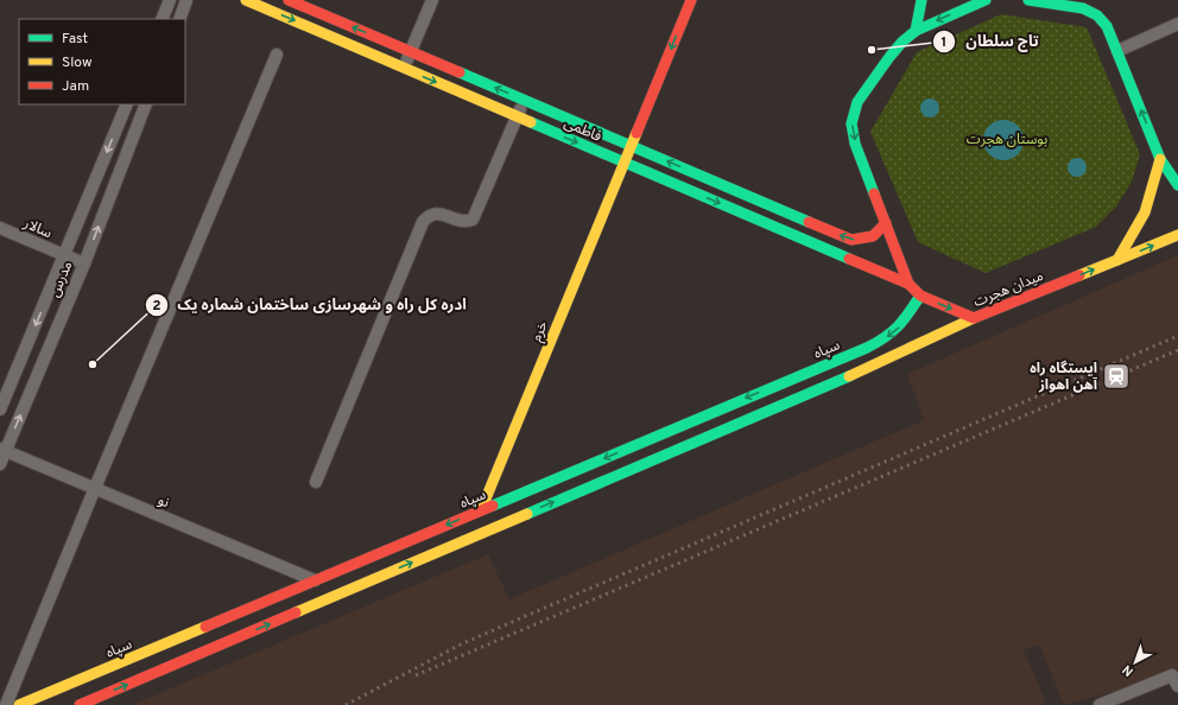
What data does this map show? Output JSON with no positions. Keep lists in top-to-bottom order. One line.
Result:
{"streets":{"main road":["فاطمی","میدان هجرت","خرم","سپاه"],"street":["سالار","مدرس","نو"]},"crossings":[["فاطمی","میدان هجرت"],["فاطمی","خرم"],["سالار","مدرس"],["مدرس","نو"],["میدان هجرت","سپاه"],["خرم","سپاه"],["سپاه","نو"]],"parks":["بوستان هجرت"],"places":{"other":["تاج سلطان","ادره کل راه و شهرسازی ساختمان شماره یک"],"station":["ایستگاه راه آهن اهواز"]},"legend":["Fast","Slow","Jam"],"north":"bottom left"}
